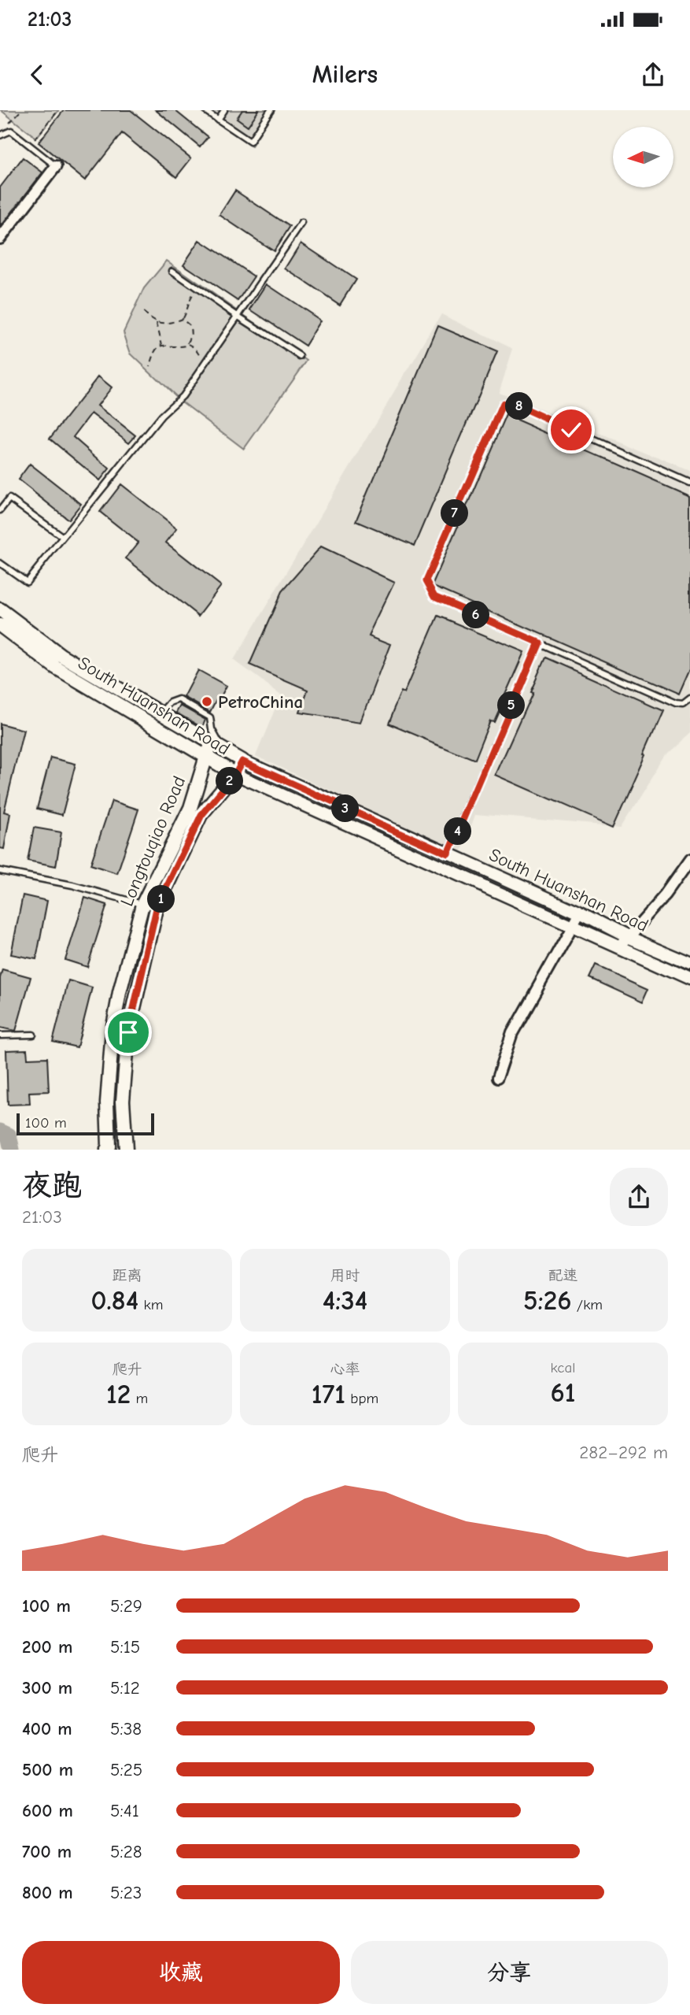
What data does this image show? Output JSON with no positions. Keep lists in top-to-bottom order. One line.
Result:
{"streets":{"main road":["South Huanshan Road","Longtouqiao Road"]},"crossings":[["South Huanshan Road","Longtouqiao Road"]],"places":["PetroChina"],"scale_bar":"100 m","north":"left","page":{"status":"21:03","header":"Milers","pins":["8","7","6","5","2","3","4","1"],"scale":"100 m","heading":["夜跑","21:03"],"stats":[["距离","0.84 km"],["用时","4:34"],["配速","5:26 /km"],["爬升","12 m"],["心率","171 bpm"],["kcal","61"]],"chart":["爬升","282–292 m"],"list":[{"name":"100 m","note":"5:29"},{"name":"200 m","note":"5:15"},{"name":"300 m","note":"5:12"},{"name":"400 m","note":"5:38"},{"name":"500 m","note":"5:25"},{"name":"600 m","note":"5:41"},{"name":"700 m","note":"5:28"},{"name":"800 m","note":"5:23"}],"buttons":["收藏","分享"]}}
